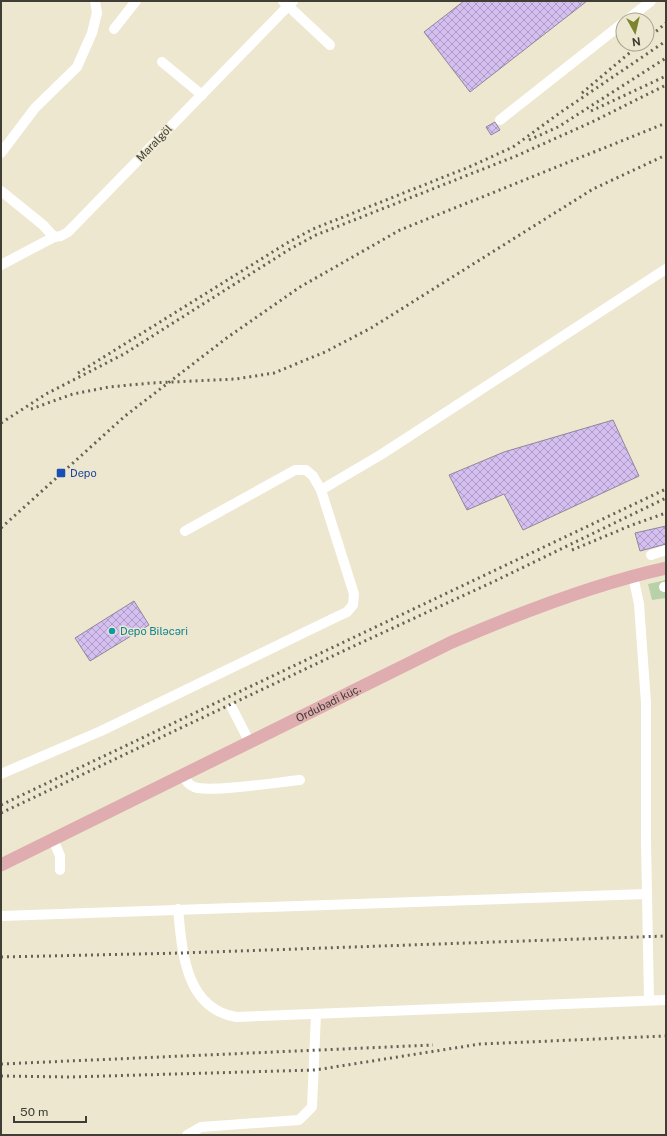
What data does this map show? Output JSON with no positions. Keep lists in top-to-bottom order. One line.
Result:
{"streets":{"main road":["Ordubadi küç."],"street":["Maralgöl"]},"places":{"transit":["Depo"],"other":["Depo Biləcəri"]},"scale_bar":"50 m","north":"bottom"}
